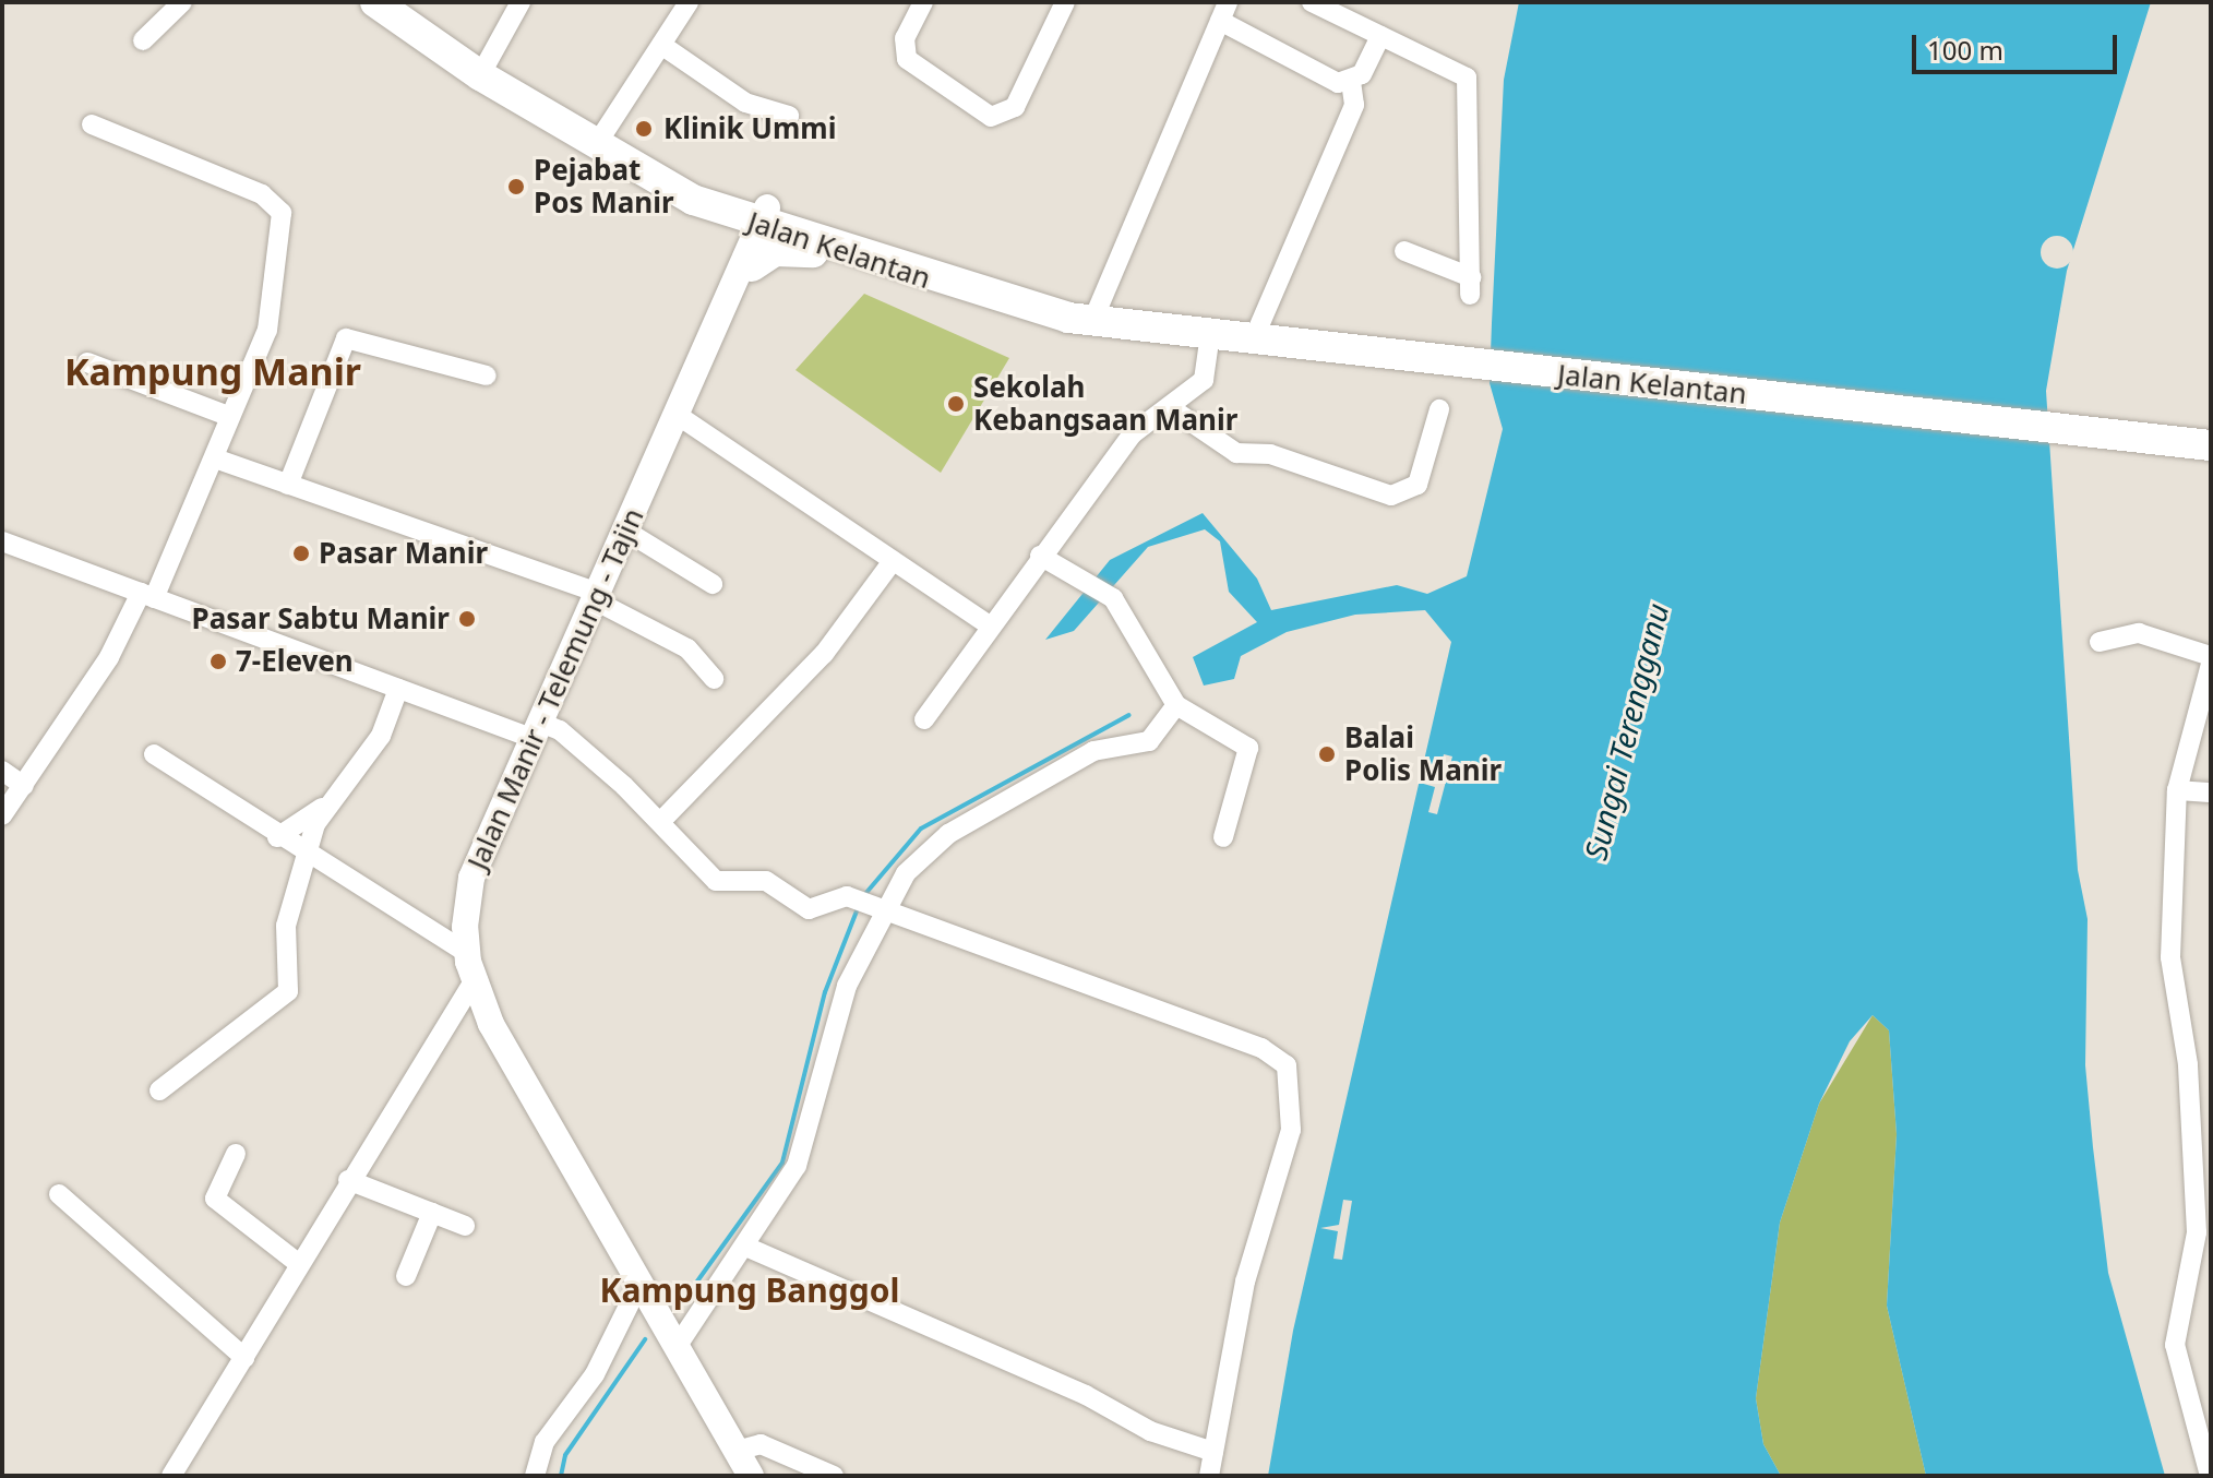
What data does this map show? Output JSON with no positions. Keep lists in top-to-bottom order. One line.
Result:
{"streets":{"highway":["Jalan Kelantan"],"main road":["Jalan Manir - Telemung - Tajin"]},"crossings":[["Jalan Kelantan","Jalan Manir - Telemung - Tajin"]],"districts":["Kampung Manir","Kampung Banggol"],"water":["Sungai Terengganu"],"places":["Klinik Ummi","Pejabat Pos Manir","Sekolah Kebangsaan Manir","Pasar Manir","Pasar Sabtu Manir","7-Eleven","Balai Polis Manir"],"scale_bar":"100 m"}
